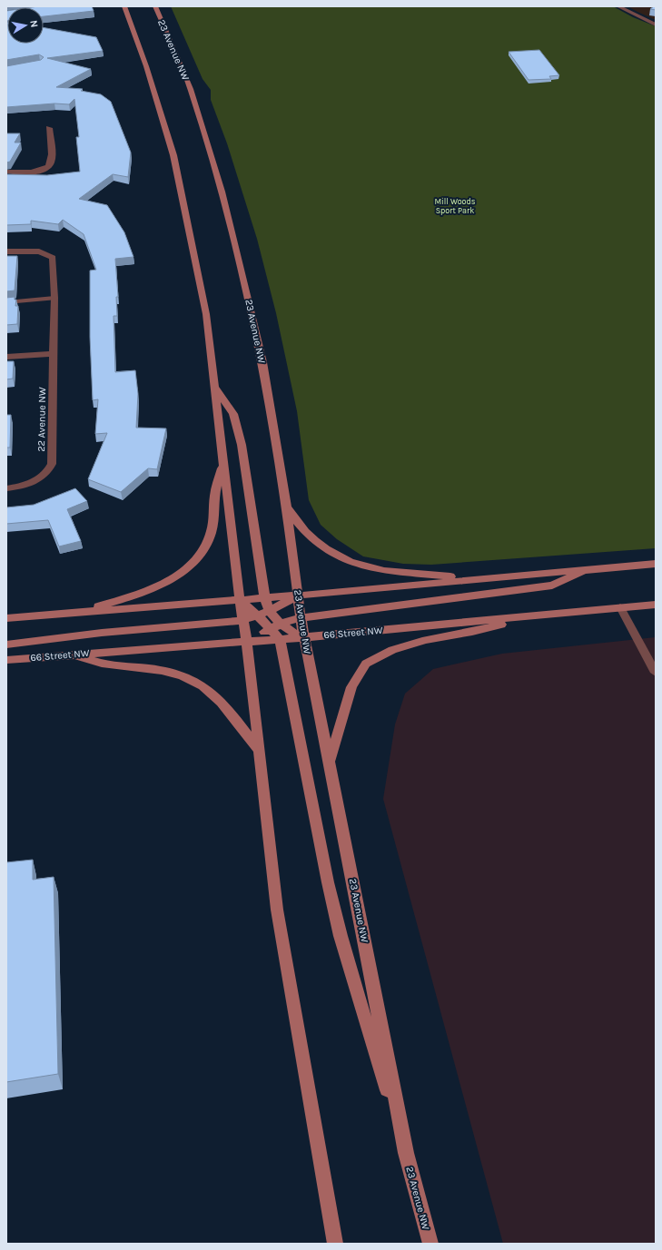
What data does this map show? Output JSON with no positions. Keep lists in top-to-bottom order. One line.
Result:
{"streets":{"main road":["23 Avenue NW","66 Street NW"],"street":["22 Avenue NW"]},"crossings":[["23 Avenue NW","66 Street NW"]],"parks":["Mill Woods Sport Park"],"north":"right"}
